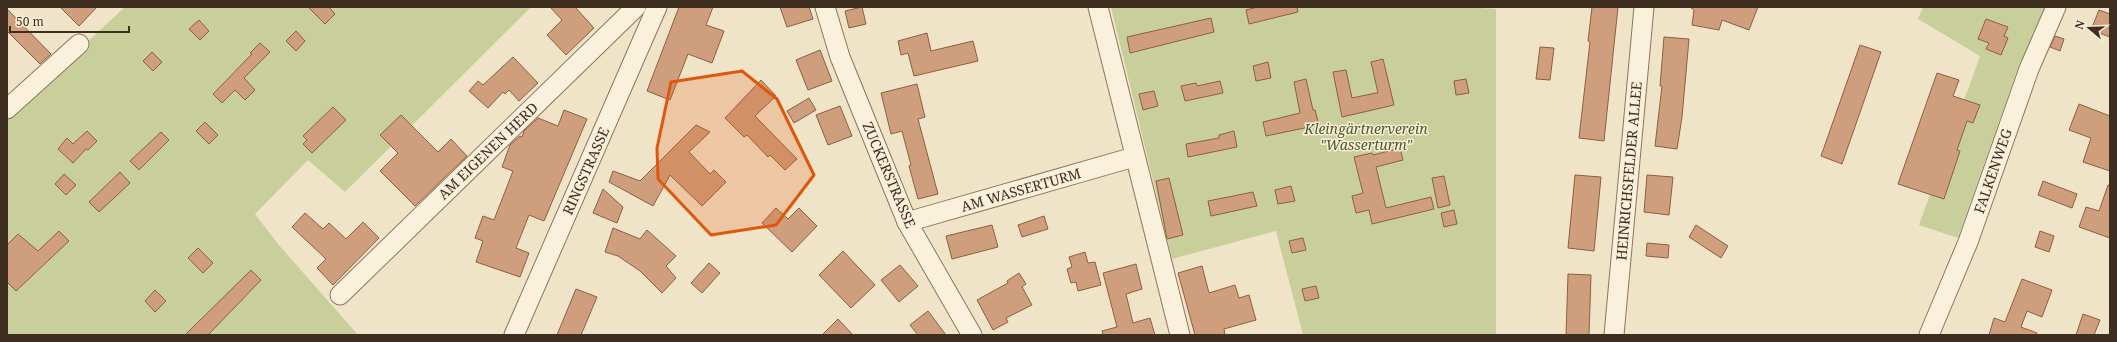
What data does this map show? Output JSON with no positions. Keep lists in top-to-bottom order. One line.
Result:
{"streets":{"street":["AM EIGENEN HERD","RINGSTRASSE","HEINRICHSFELDER ALLEE","FALKENWEG","ZUCKERSTRASSE","AM WASSERTURM"]},"crossings":[["ZUCKERSTRASSE","AM WASSERTURM"]],"parks":["Kleingärtnerverein \"Wasserturm\""],"scale_bar":"50 m","north":"left"}
